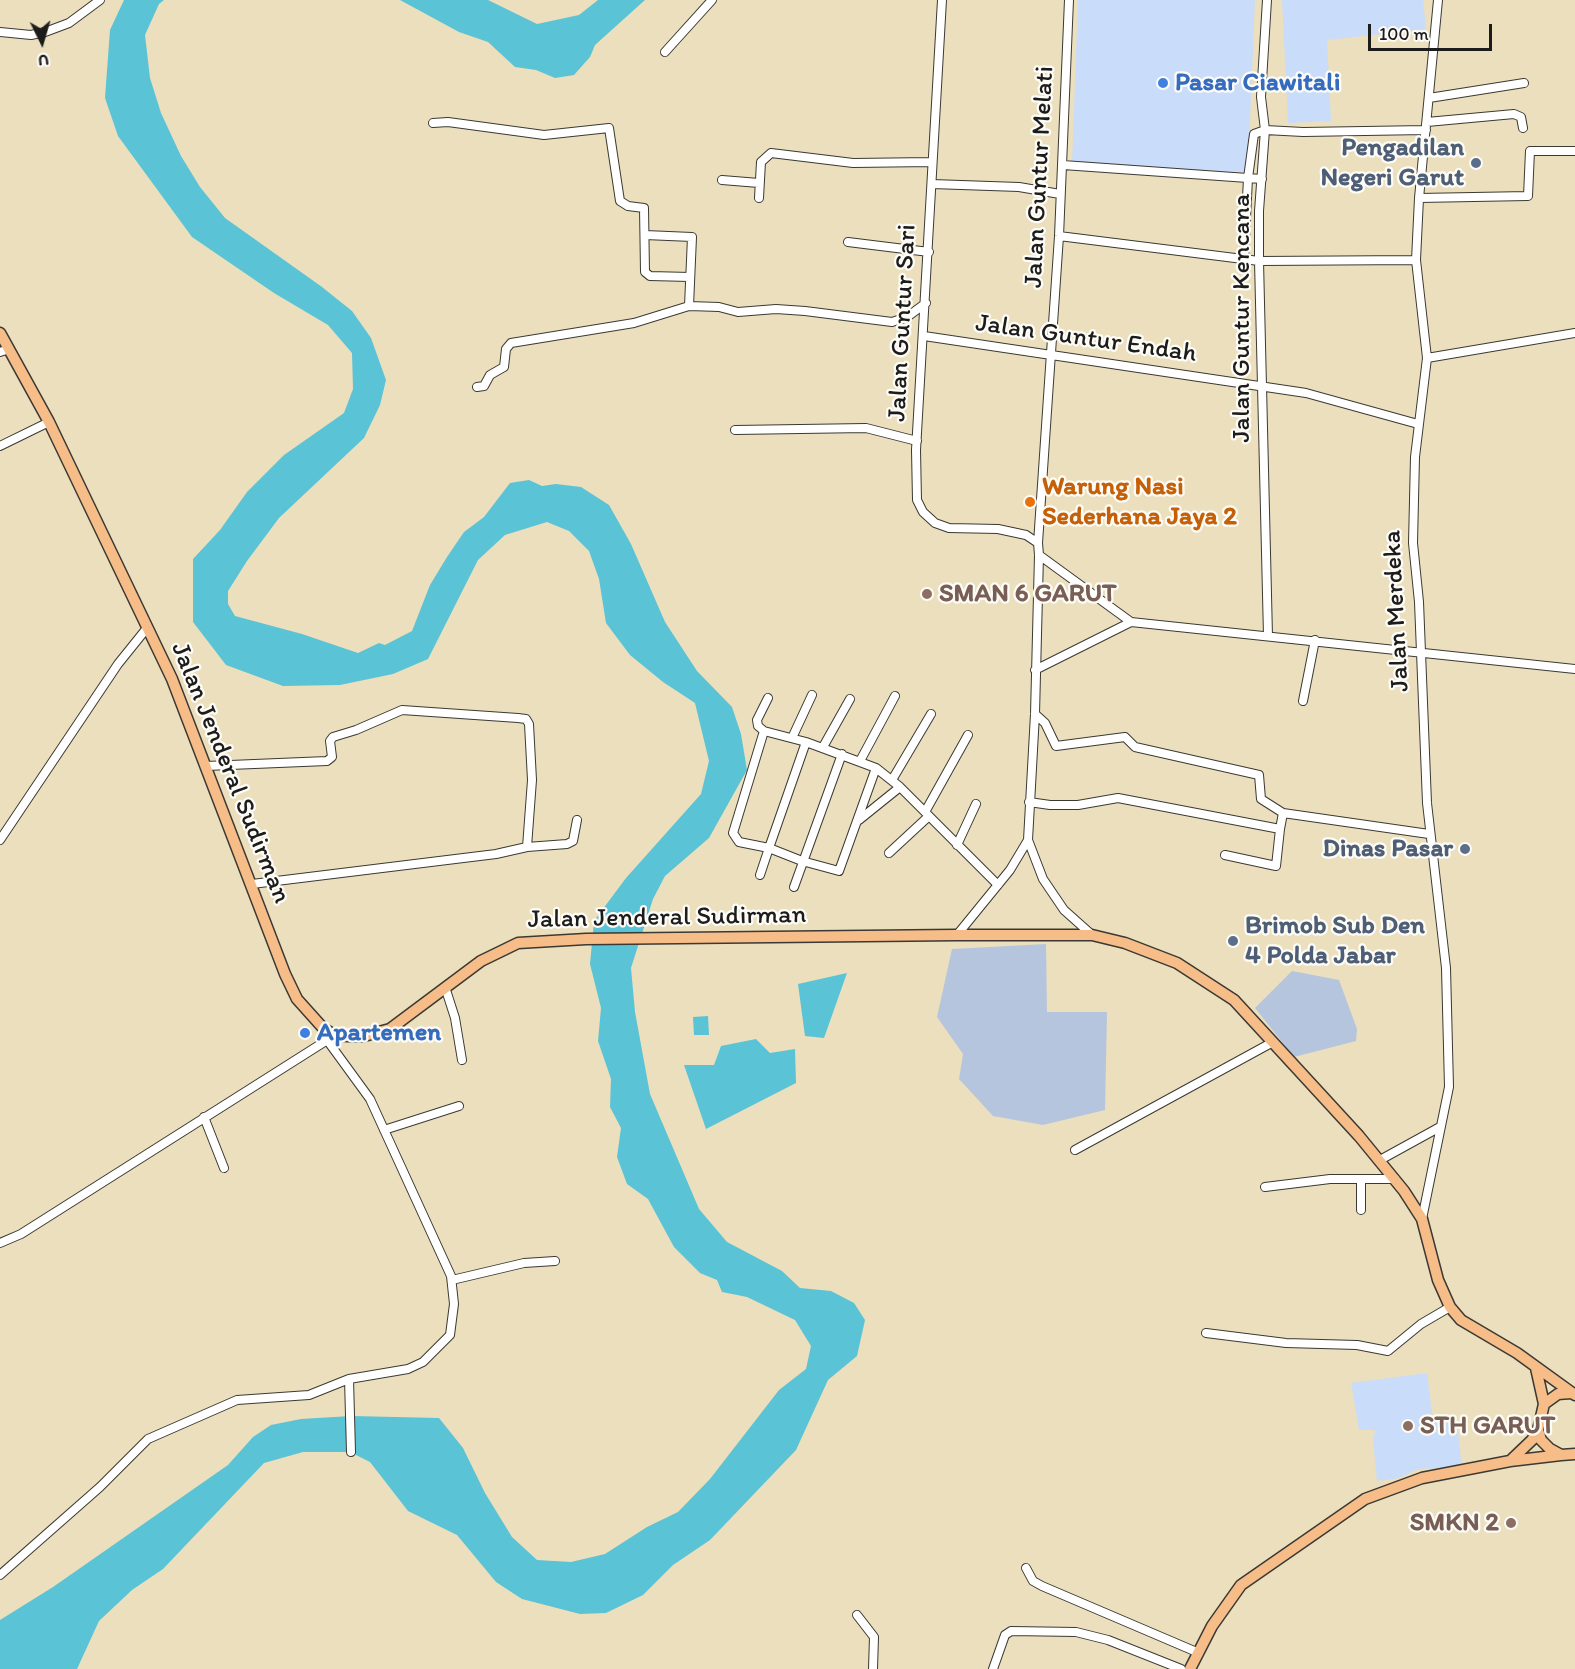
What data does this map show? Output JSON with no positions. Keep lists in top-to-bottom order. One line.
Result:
{"streets":{"main road":["Jalan Jenderal Sudirman"],"street":["Jalan Guntur Melati","Jalan Guntur Kencana","Jalan Guntur Sari","Jalan Guntur Endah","Jalan Merdeka"]},"crossings":[["Jalan Guntur Melati","Jalan Guntur Sari"],["Jalan Guntur Melati","Jalan Guntur Endah"],["Jalan Guntur Kencana","Jalan Guntur Endah"],["Jalan Guntur Sari","Jalan Guntur Endah"],["Jalan Guntur Endah","Jalan Merdeka"],["Jalan Merdeka","Jalan Jenderal Sudirman"]],"places":["Pasar Ciawitali","Pengadilan Negeri Garut","Warung Nasi Sederhana Jaya 2","SMAN 6 GARUT","Dinas Pasar","Brimob Sub Den 4 Polda Jabar","Apartemen","STH GARUT","SMKN 2"],"scale_bar":"100 m","north":"bottom"}
